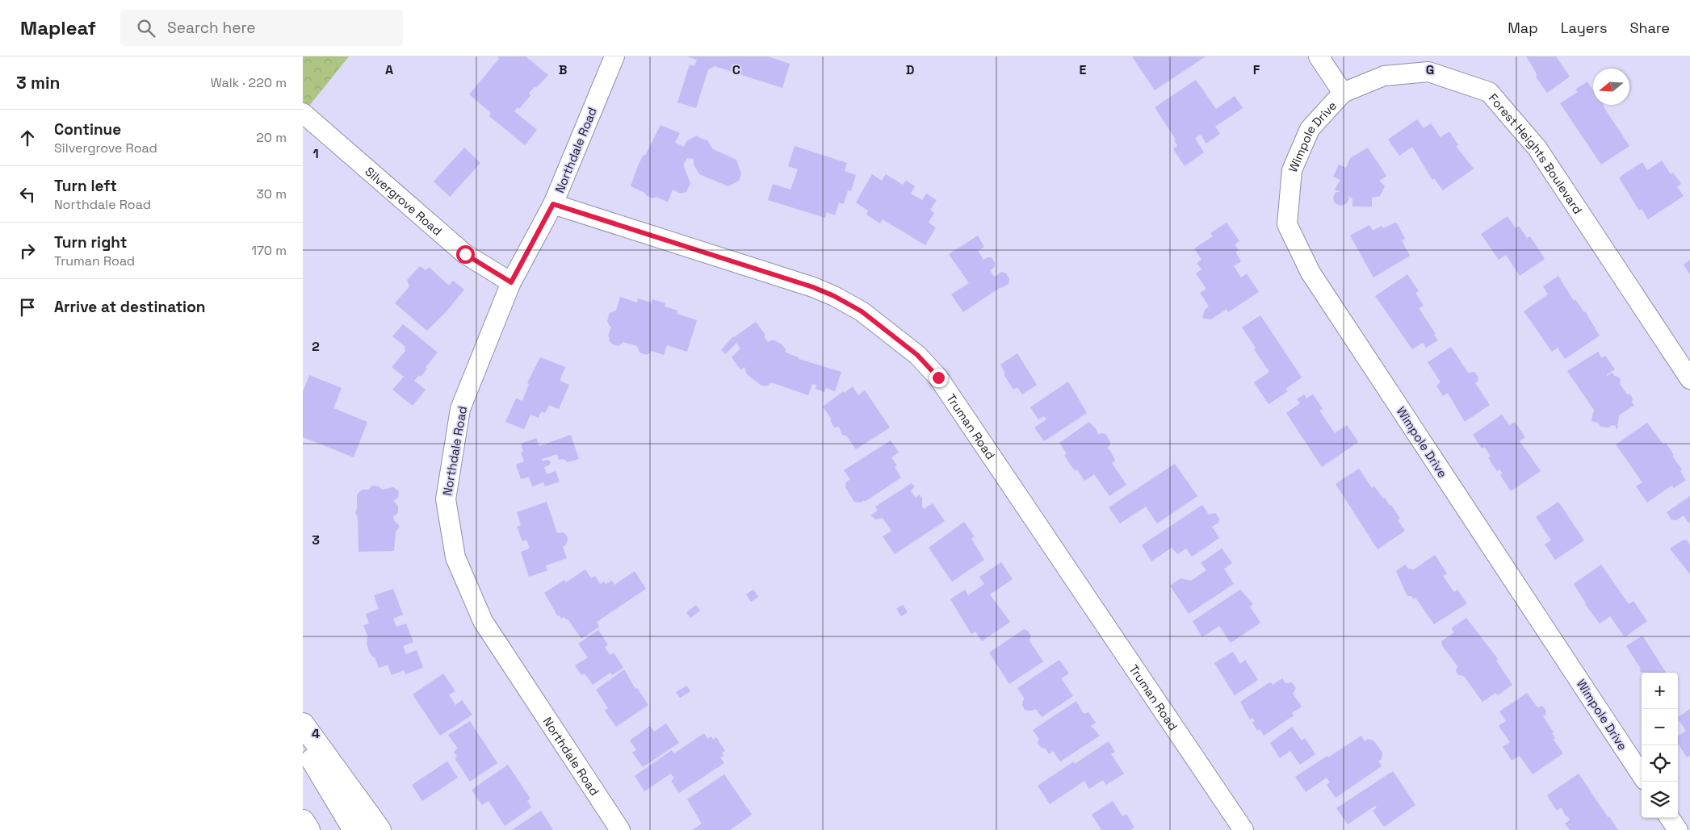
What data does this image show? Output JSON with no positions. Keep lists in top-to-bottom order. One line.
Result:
{"streets":{"street":["Wimpole Drive","Northdale Road","Forest Heights Boulevard","Silvergrove Road","Truman Road"]},"crossings":[["Wimpole Drive","Forest Heights Boulevard"],["Northdale Road","Silvergrove Road"],["Northdale Road","Truman Road"]],"north":"left","page":{"header":"Mapleaf","search":"Search here","nav":["Map","Layers","Share"],"heading":["3 min","Walk · 220 m"],"list":[["Continue","Silvergrove Road","20 m"],["Turn left","Northdale Road","30 m"],["Turn right","Truman Road","170 m"],"Arrive at destination"],"map_buttons":["+","−"]},"grid":{"columns":["A","B","C","D","E","F","G"],"rows":["1","2","3","4"]}}
